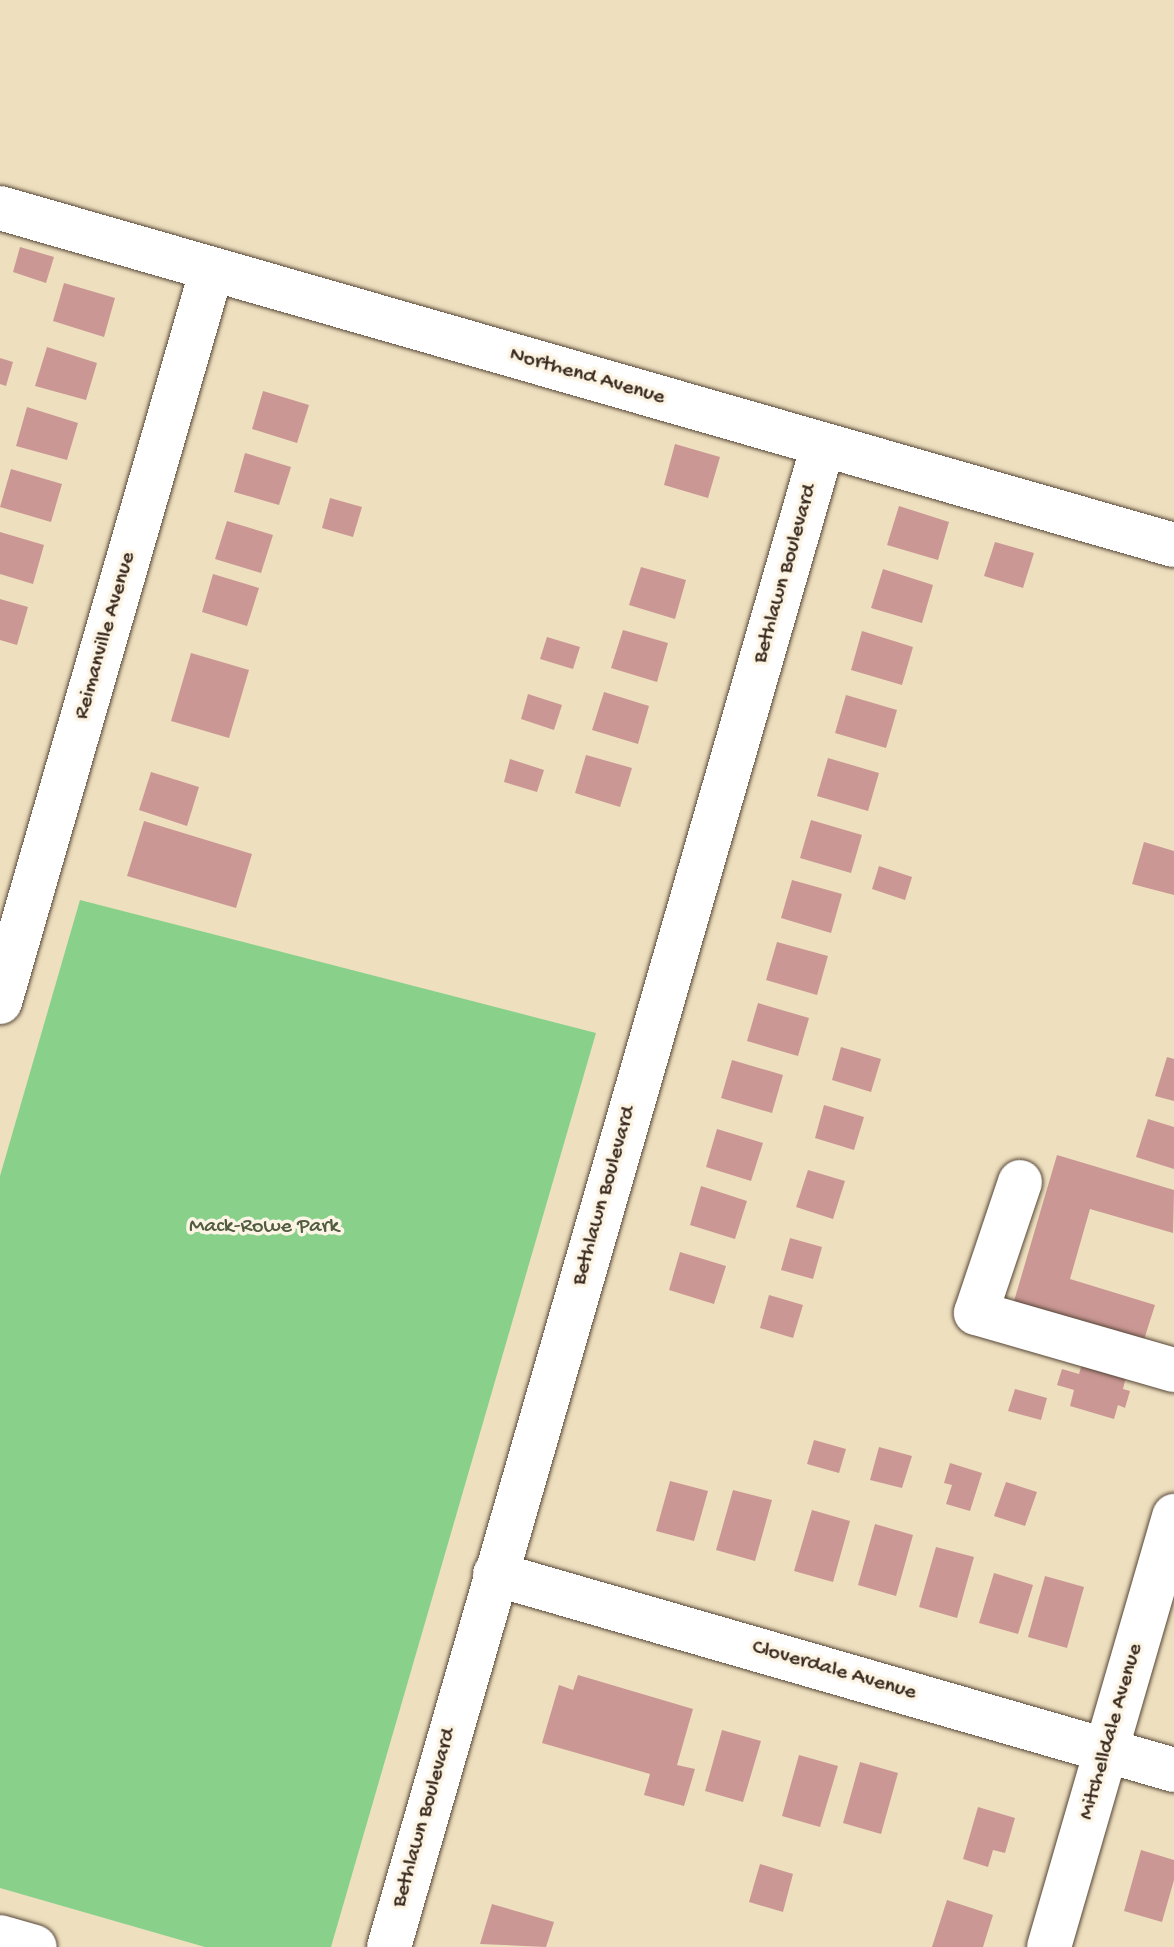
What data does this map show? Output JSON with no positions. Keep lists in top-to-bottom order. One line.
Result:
{"streets":{"street":["Northend Avenue","Bethlawn Boulevard","Reimanville Avenue","Cloverdale Avenue","Mitchelldale Avenue"]},"crossings":[["Northend Avenue","Bethlawn Boulevard"],["Northend Avenue","Reimanville Avenue"],["Bethlawn Boulevard","Cloverdale Avenue"],["Cloverdale Avenue","Mitchelldale Avenue"]],"parks":["Mack-Rowe Park"]}
